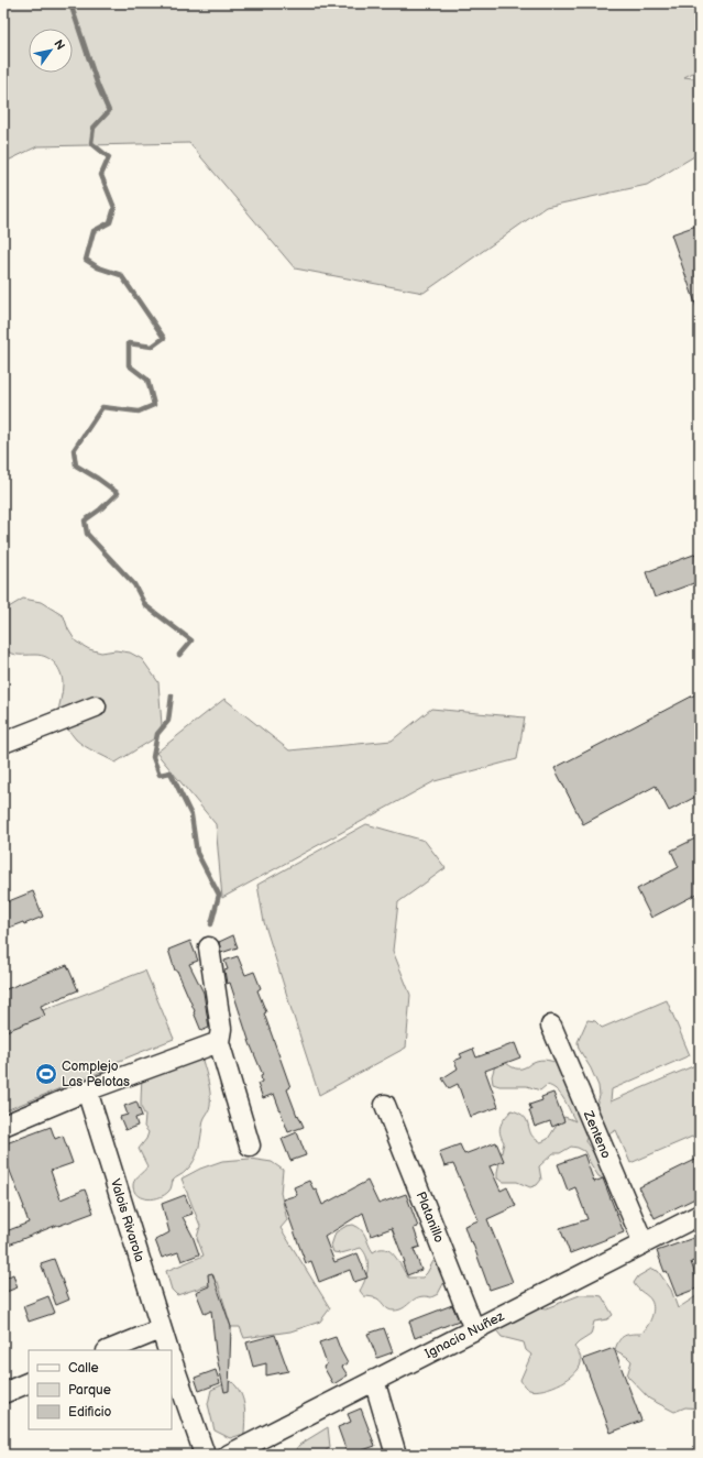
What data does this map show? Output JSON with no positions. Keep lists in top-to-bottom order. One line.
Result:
{"streets":{"street":["Zenteno","Platanillo","Valois Rivarola","Ignacio Nuñez"]},"crossings":[["Zenteno","Ignacio Nuñez"],["Platanillo","Ignacio Nuñez"]],"places":{"sports":["Complejo Las Pelotas"]},"legend":["Calle","Parque","Edificio"],"north":"top right"}
